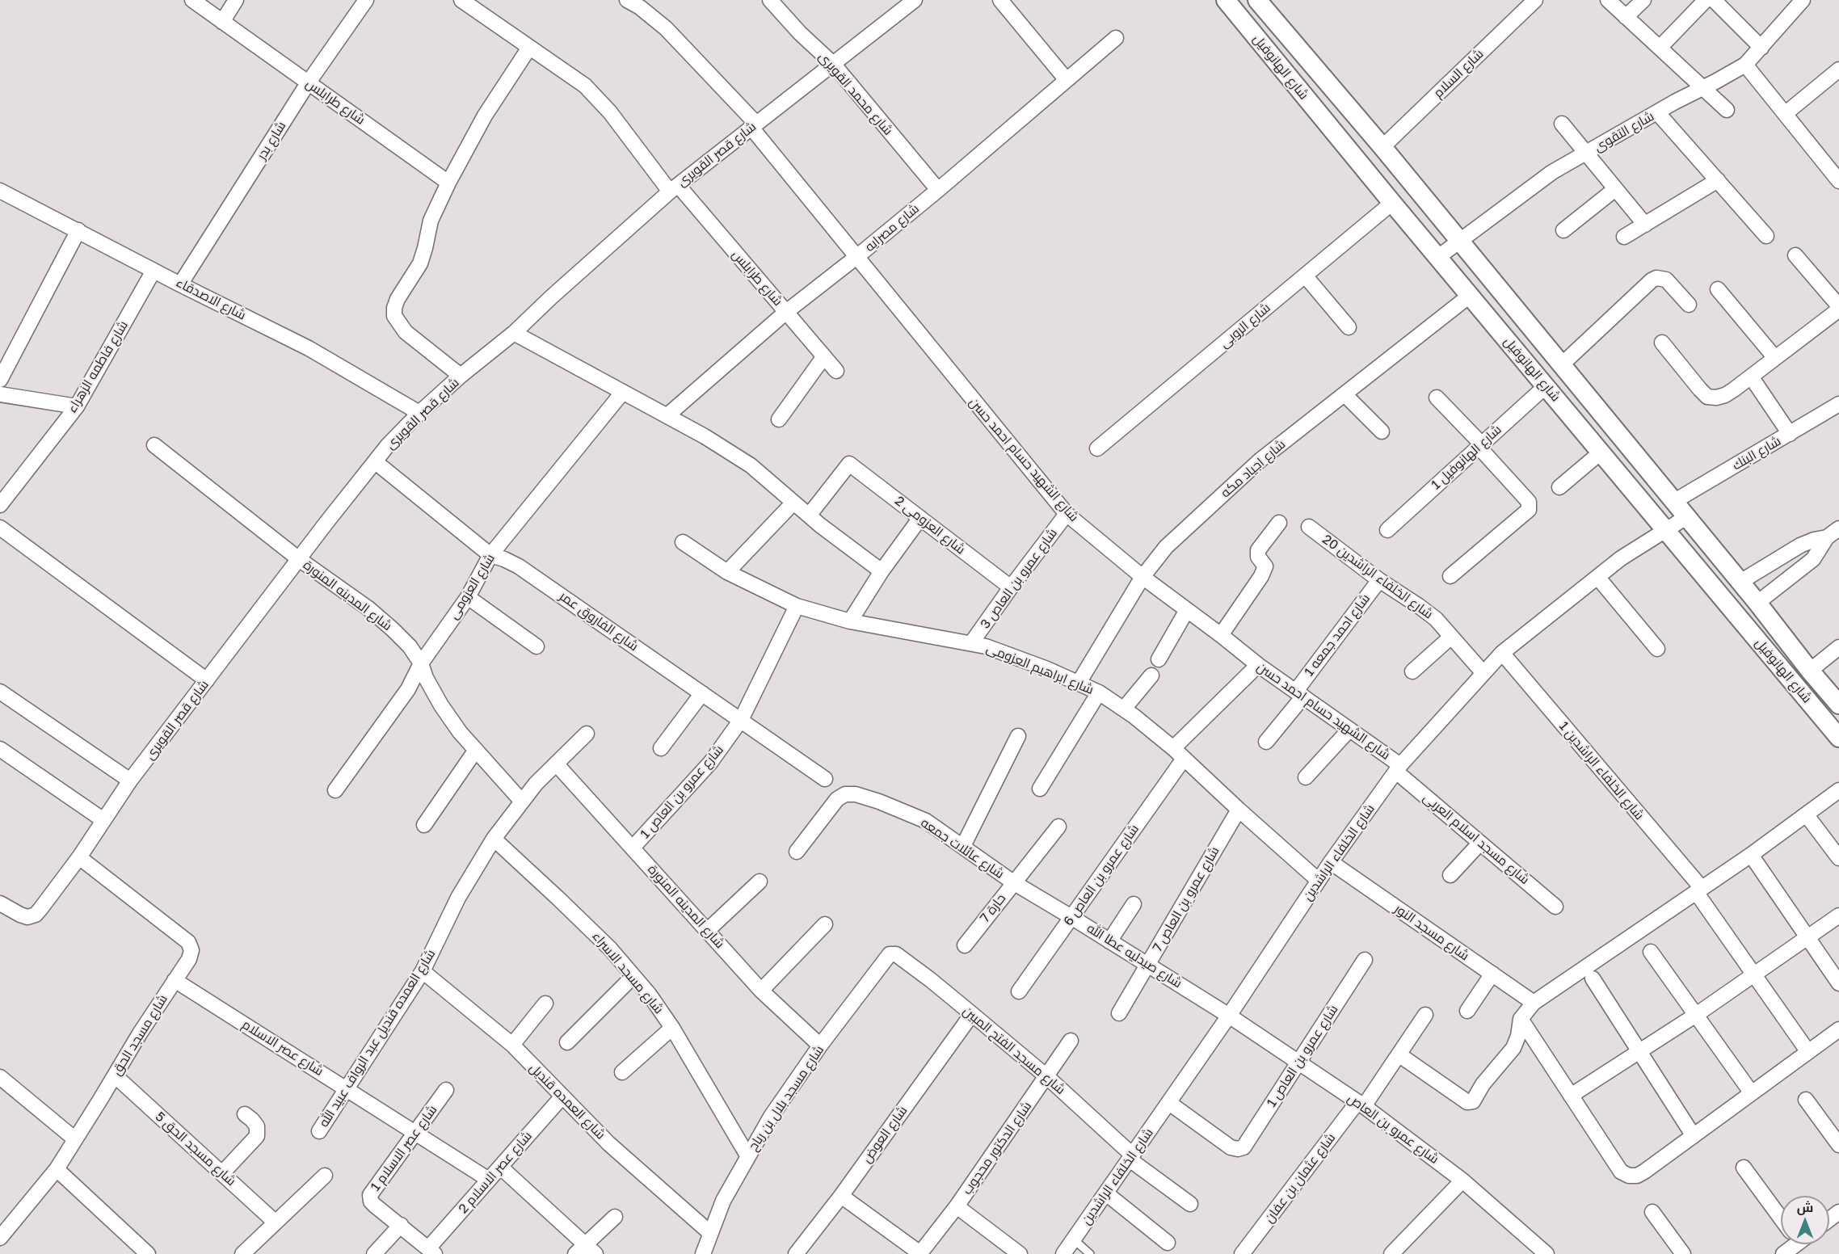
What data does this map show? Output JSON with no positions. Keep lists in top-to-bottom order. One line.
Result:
{"streets":{"street":["شارع الهانوفيل","شارع السلام","شارع محمد القويرى","شارع طرابلس","شارع التقوى","شارع بدر","شارع قصر القويرى","شارع مصرايه","شارع الاصدقاء","شارع الروبى","شارع فاطمه الزهراء","شارع البنك","شارع الهانوفيل 1","شارع الشهيد حسام احمد حسن","شارع اجياد مكه","شارع العزومى 2","شارع الخلفاء الراشدين 20","شارع عمرو بن العاص 3","شارع العزومى","شارع المدينه المنورة","شارع الفاروق عمر","شارع احمد جمعه 1","شارع ابراهيم العزومى","شارع الخلفاء الراشدين 1","شارع عمرو بن العاص 1","شارع مسجد اسلام العربى","شارع عائلات جمعه","شارع الخلفاء الراشدين","شارع عمرو بن العاص 6","شارع عمرو بن العاص 7","حارة 7","شارع مسجد النور","شارع صيدليه عطا الله","شارع مسجد الاسراء","شارع مسجد الحق","شارع العمده قنديل عبد الرواف عبيد الله","شارع عصر الاسلام","شارع مسجد الفتح المبين","شارع مسجد بلال بن رباح","شارع العمده قنديل","شارع عمرو بن العاص","شارع العوض","شارع عصر الاسلام 1","شارع الدكتور محجوب","شارع مسجد الحق 5","شارع عصر الاسلام 2","شارع عثمان بن عفان"]},"crossings":[["شارع الهانوفيل","شارع السلام"],["شارع الهانوفيل","شارع التقوى"],["شارع الهانوفيل","شارع الروبى"],["شارع الهانوفيل","شارع البنك"],["شارع الهانوفيل","شارع الهانوفيل 1"],["شارع الهانوفيل","شارع اجياد مكه"],["شارع الهانوفيل","شارع الخلفاء الراشدين"],["شارع محمد القويرى","شارع قصر القويرى"],["شارع محمد القويرى","شارع مصرايه"],["شارع طرابلس","شارع بدر"],["شارع طرابلس","شارع قصر القويرى"],["شارع طرابلس","شارع مصرايه"],["شارع بدر","شارع الاصدقاء"],["شارع قصر القويرى","شارع الاصدقاء"],["شارع قصر القويرى","شارع الشهيد حسام احمد حسن"],["شارع قصر القويرى","شارع المدينه المنورة"],["شارع قصر القويرى","شارع الفاروق عمر"],["شارع قصر القويرى","شارع مسجد الحق"],["شارع مصرايه","شارع الشهيد حسام احمد حسن"],["شارع الاصدقاء","شارع فاطمه الزهراء"],["شارع الشهيد حسام احمد حسن","شارع اجياد مكه"],["شارع الشهيد حسام احمد حسن","شارع عمرو بن العاص 3"],["شارع الشهيد حسام احمد حسن","شارع احمد جمعه 1"],["شارع الشهيد حسام احمد حسن","شارع مسجد اسلام العربى"],["شارع الشهيد حسام احمد حسن","شارع الخلفاء الراشدين"],["شارع اجياد مكه","شارع ابراهيم العزومى"],["شارع العزومى 2","شارع عمرو بن العاص 3"],["شارع الخلفاء الراشدين 20","شارع احمد جمعه 1"],["شارع الخلفاء الراشدين 20","شارع الخلفاء الراشدين"],["شارع عمرو بن العاص 3","شارع ابراهيم العزومى"],["شارع العزومى","شارع المدينه المنورة"],["شارع العزومى","شارع الفاروق عمر"],["شارع المدينه المنورة","شارع عمرو بن العاص 1"],["شارع المدينه المنورة","شارع العمده قنديل عبد الرواف عبيد الله"],["شارع المدينه المنورة","شارع مسجد بلال بن رباح"],["شارع الفاروق عمر","شارع عمرو بن العاص 1"],["شارع ابراهيم العزومى","شارع عمرو بن العاص 1"],["شارع ابراهيم العزومى","شارع الخلفاء الراشدين"],["شارع ابراهيم العزومى","شارع عمرو بن العاص 6"],["شارع ابراهيم العزومى","شارع عمرو بن العاص 7"],["شارع الخلفاء الراشدين 1","شارع الخلفاء الراشدين"],["شارع عمرو بن العاص 1","شارع الخلفاء الراشدين"],["شارع عمرو بن العاص 1","شارع عمرو بن العاص"],["شارع مسجد اسلام العربى","شارع الخلفاء الراشدين"],["شارع عائلات جمعه","حارة 7"],["شارع عائلات جمعه","شارع صيدليه عطا الله"],["شارع الخلفاء الراشدين","شارع مسجد النور"],["شارع الخلفاء الراشدين","شارع صيدليه عطا الله"],["شارع الخلفاء الراشدين","شارع مسجد الفتح المبين"],["شارع الخلفاء الراشدين","شارع عمرو بن العاص"],["شارع عمرو بن العاص 6","شارع صيدليه عطا الله"],["شارع عمرو بن العاص 7","شارع صيدليه عطا الله"],["حارة 7","شارع صيدليه عطا الله"],["شارع صيدليه عطا الله","شارع عمرو بن العاص"],["شارع مسجد الاسراء","شارع العمده قنديل عبد الرواف عبيد الله"],["شارع مسجد الاسراء","شارع مسجد بلال بن رباح"],["شارع مسجد الحق","شارع عصر الاسلام"],["شارع مسجد الحق","شارع مسجد الحق 5"],["شارع العمده قنديل عبد الرواف عبيد الله","شارع عصر الاسلام"],["شارع العمده قنديل عبد الرواف عبيد الله","شارع العمده قنديل"],["شارع عصر الاسلام","شارع عصر الاسلام 1"],["شارع عصر الاسلام","شارع عصر الاسلام 2"],["شارع مسجد الفتح المبين","شارع مسجد بلال بن رباح"],["شارع مسجد الفتح المبين","شارع العوض"],["شارع مسجد الفتح المبين","شارع الدكتور محجوب"],["شارع مسجد بلال بن رباح","شارع العمده قنديل"],["شارع العمده قنديل","شارع عصر الاسلام 2"],["شارع عمرو بن العاص","شارع عثمان بن عفان"]],"north":"top"}
